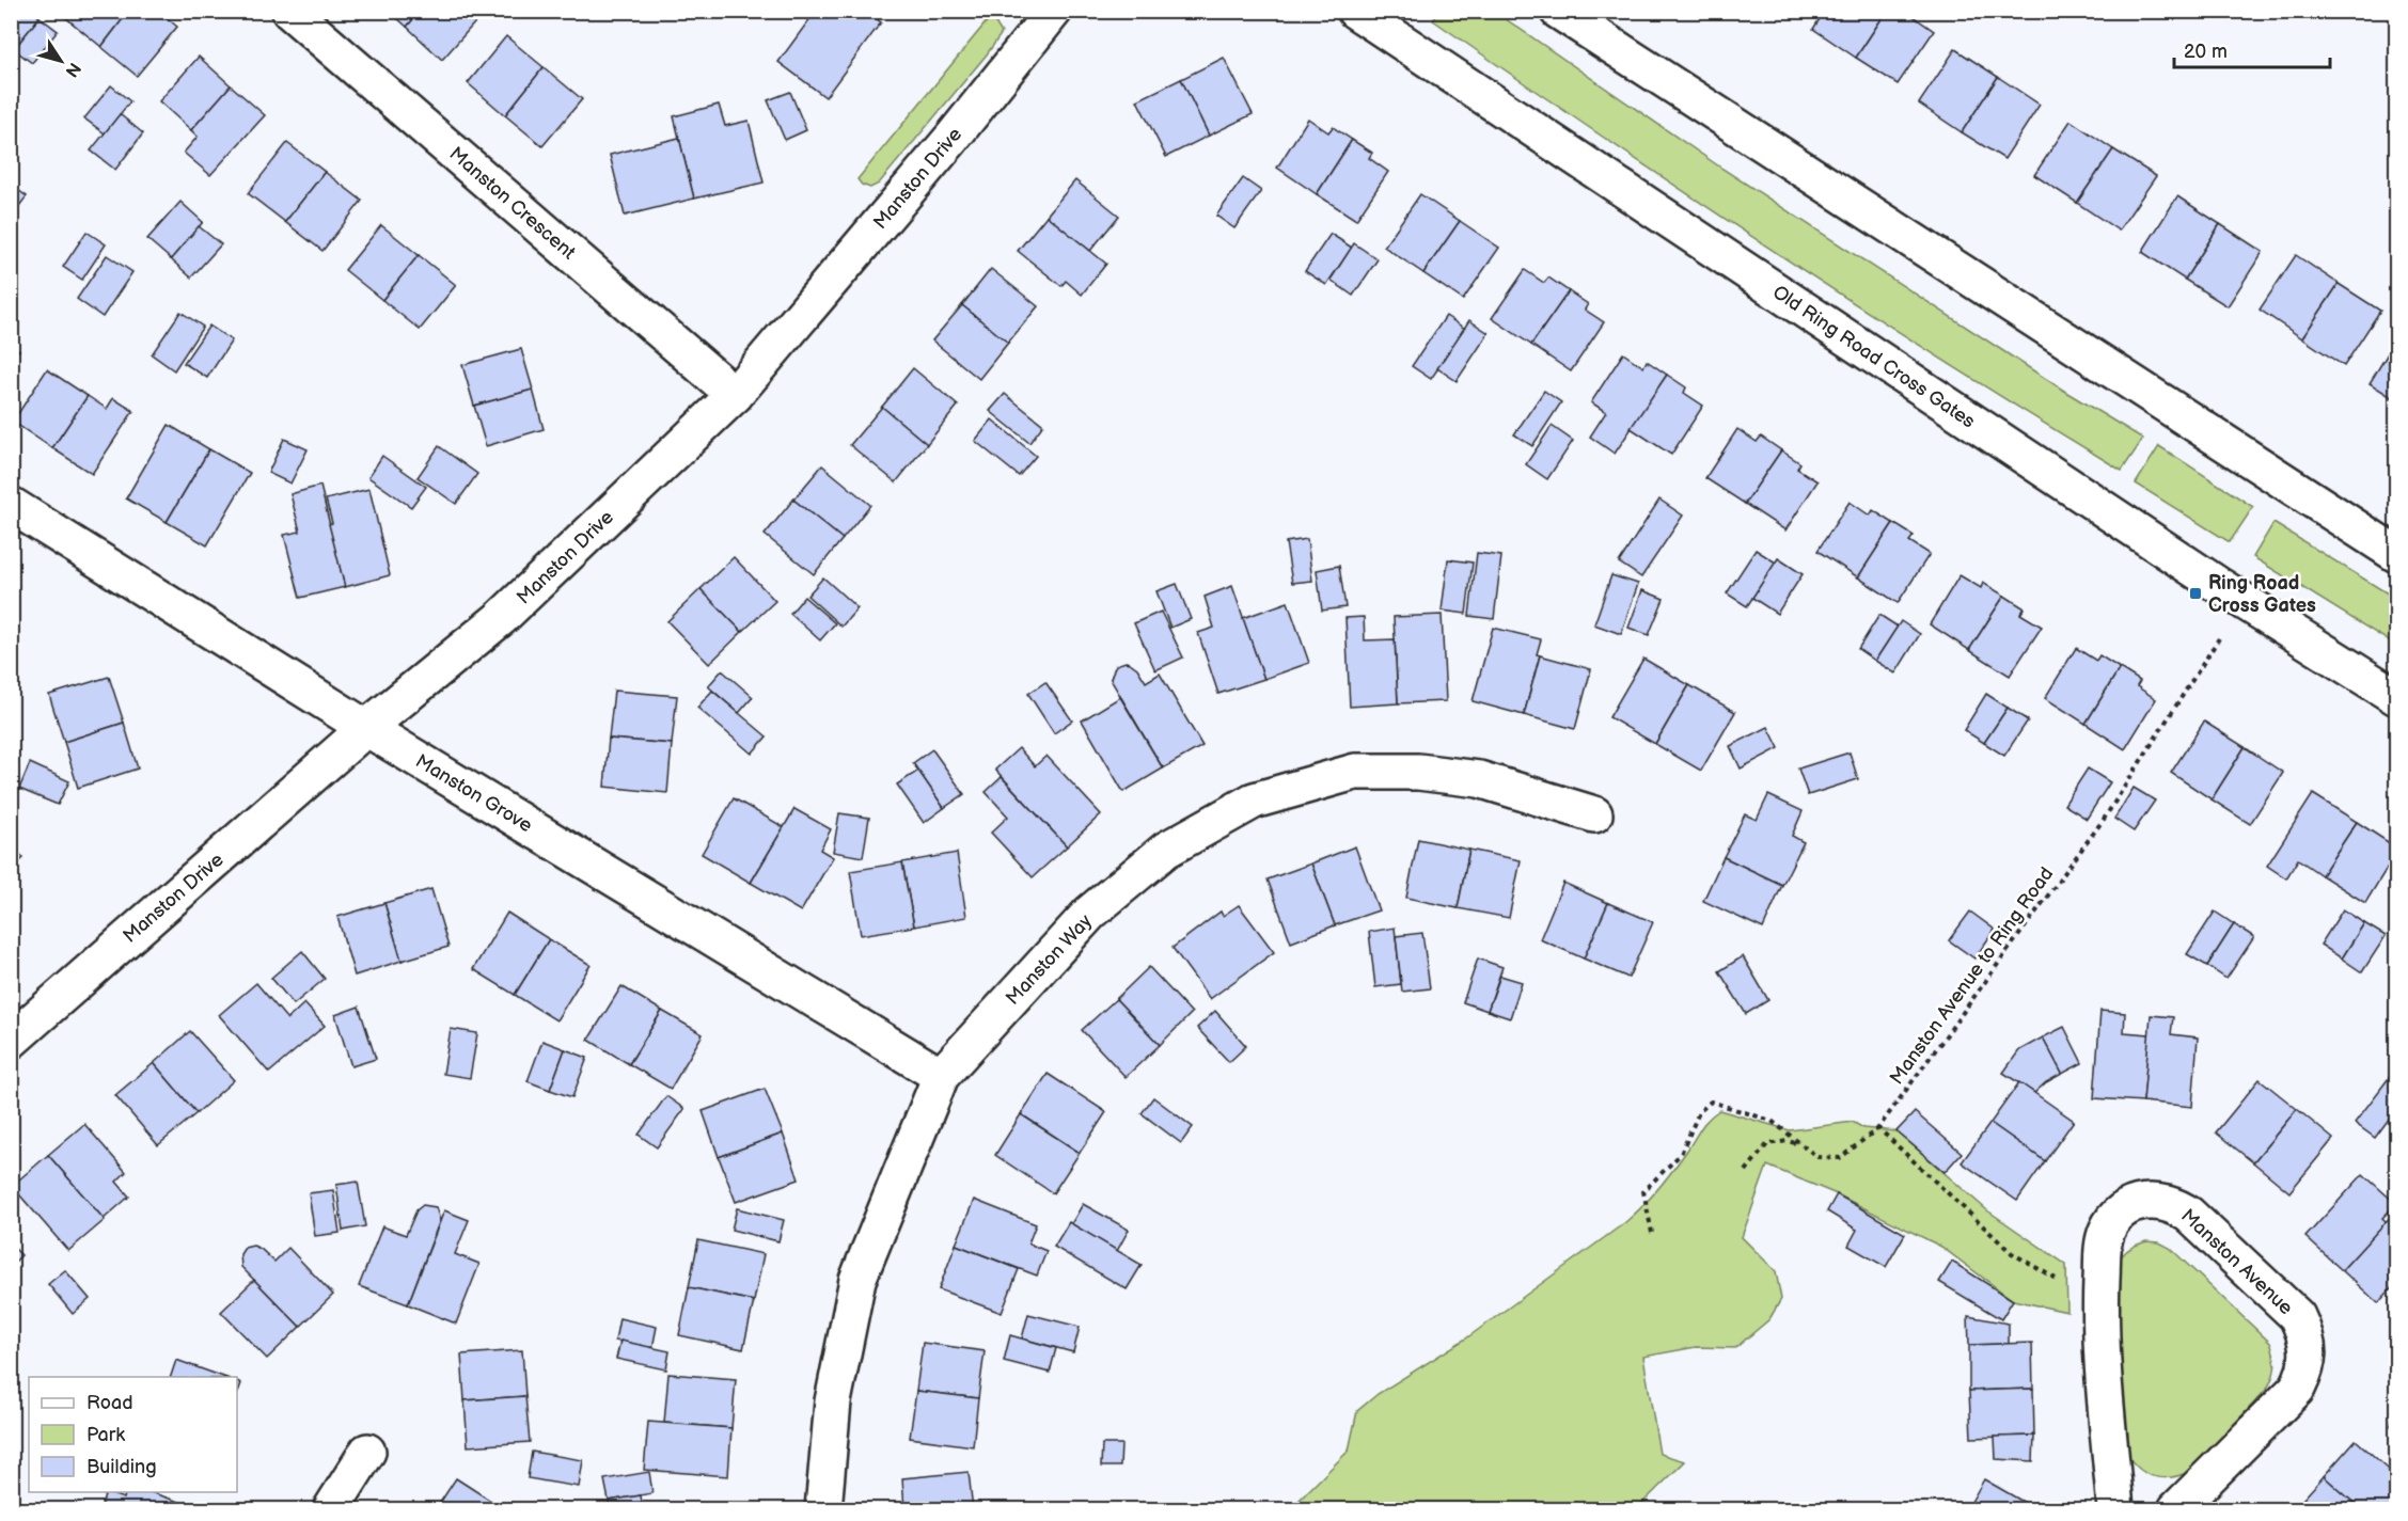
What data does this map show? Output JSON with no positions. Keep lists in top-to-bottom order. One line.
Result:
{"streets":{"street":["Manston Drive","Manston Crescent","Old Ring Road Cross Gates","Manston Grove","Manston Way","Manston Avenue"],"path":["Manston Avenue to Ring Road"]},"crossings":[["Manston Drive","Manston Crescent"],["Manston Drive","Manston Grove"],["Old Ring Road Cross Gates","Manston Avenue to Ring Road"],["Manston Grove","Manston Way"]],"places":{"transit":["Ring Road Cross Gates"]},"legend":["Road","Park","Building"],"scale_bar":"20 m","north":"bottom right"}
